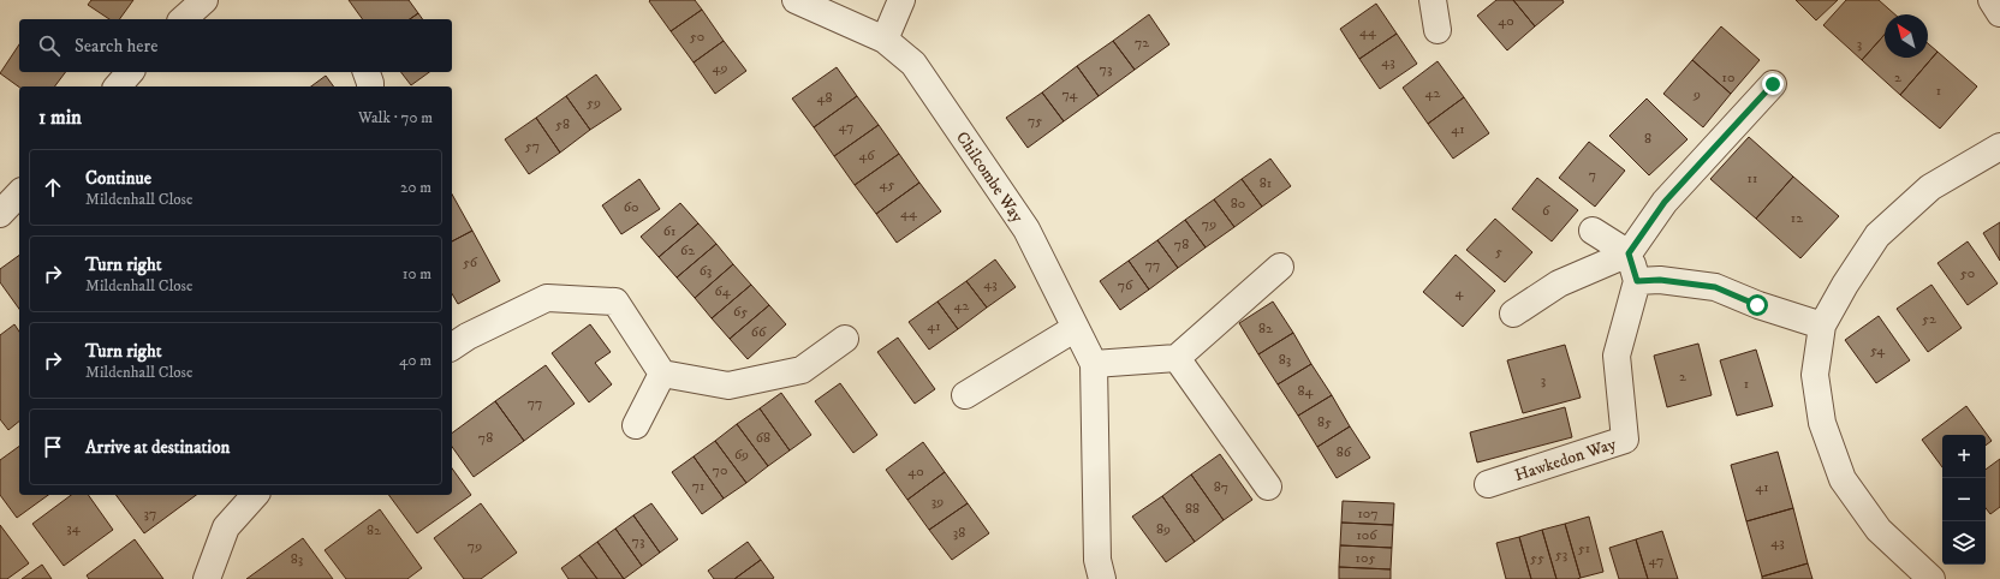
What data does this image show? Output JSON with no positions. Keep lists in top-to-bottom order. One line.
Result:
{"streets":{"street":["Chilcombe Way","Hawkedon Way"]},"house_numbers":["40","44","50","72","3","43","49","73","10","2","1","42","74","9","48","59","75","58","47","41","8","57","46","7","11","81","45","80","60","6","44","12","79","61","78","62","5","56","77","63","50","43","76","64","4","42","65","52","41","82","66","54","83","2","3","1","84","77","85","78","68","86","69","70","40","71","87","41","39","88","37","107","34","89","82","38","106","73","43","79","51","53","105","55","83","47"],"north":"top left","page":{"search":"Search here","heading":["1 min","Walk · 70 m"],"list":[["Continue","Mildenhall Close","20 m"],["Turn right","Mildenhall Close","10 m"],["Turn right","Mildenhall Close","40 m"],"Arrive at destination"],"map_buttons":["+","−"]}}
